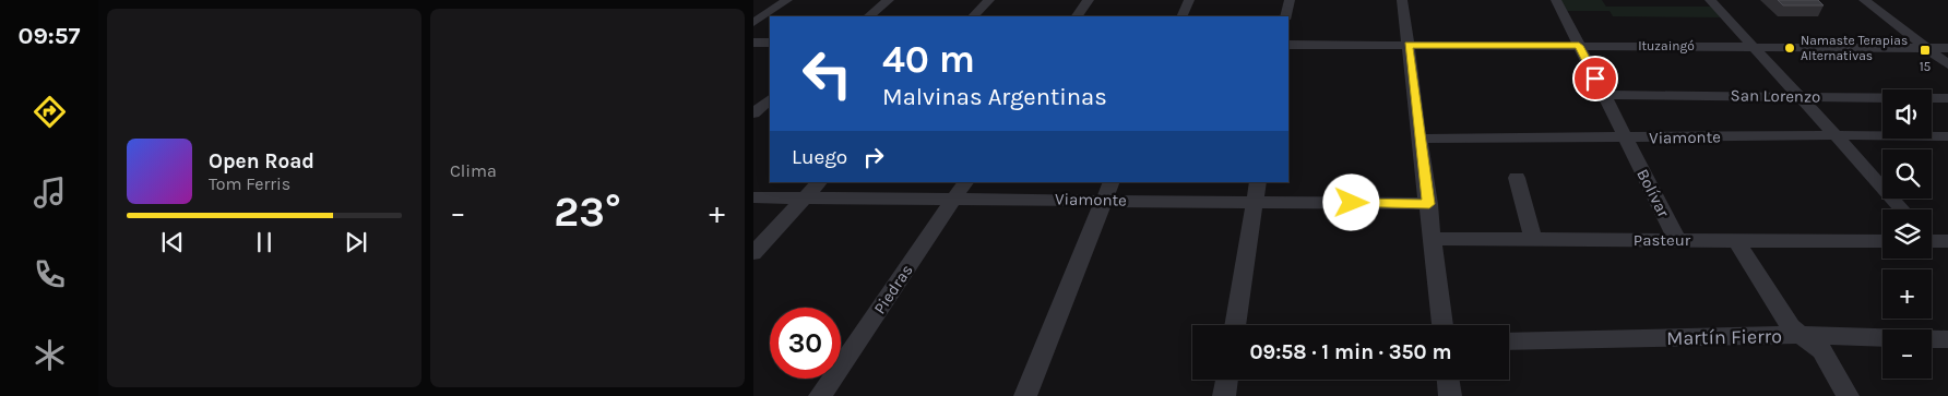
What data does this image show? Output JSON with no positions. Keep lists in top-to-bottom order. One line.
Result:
{"streets":{"street":["Ituzaingó","San Lorenzo","Viamonte","Bolívar","Pasteur","Piedras","Martín Fierro"]},"crossings":[["Ituzaingó","Bolívar"],["San Lorenzo","Bolívar"],["Viamonte","Bolívar"],["Viamonte","Piedras"],["Bolívar","Pasteur"]],"places":{"other":["Namaste Terapias Alternativas"],"transit":["15"]},"page":{"tabs":"09:57","tile":"Clima","turn":["40 m","Malvinas Argentinas"],"map_buttons":["+","−"],"then":"Luego","song":["Open Road","Tom Ferris"],"heat":["−","23°","+"],"limit":"30","trip":"09:58 · 1 min · 350 m"}}
